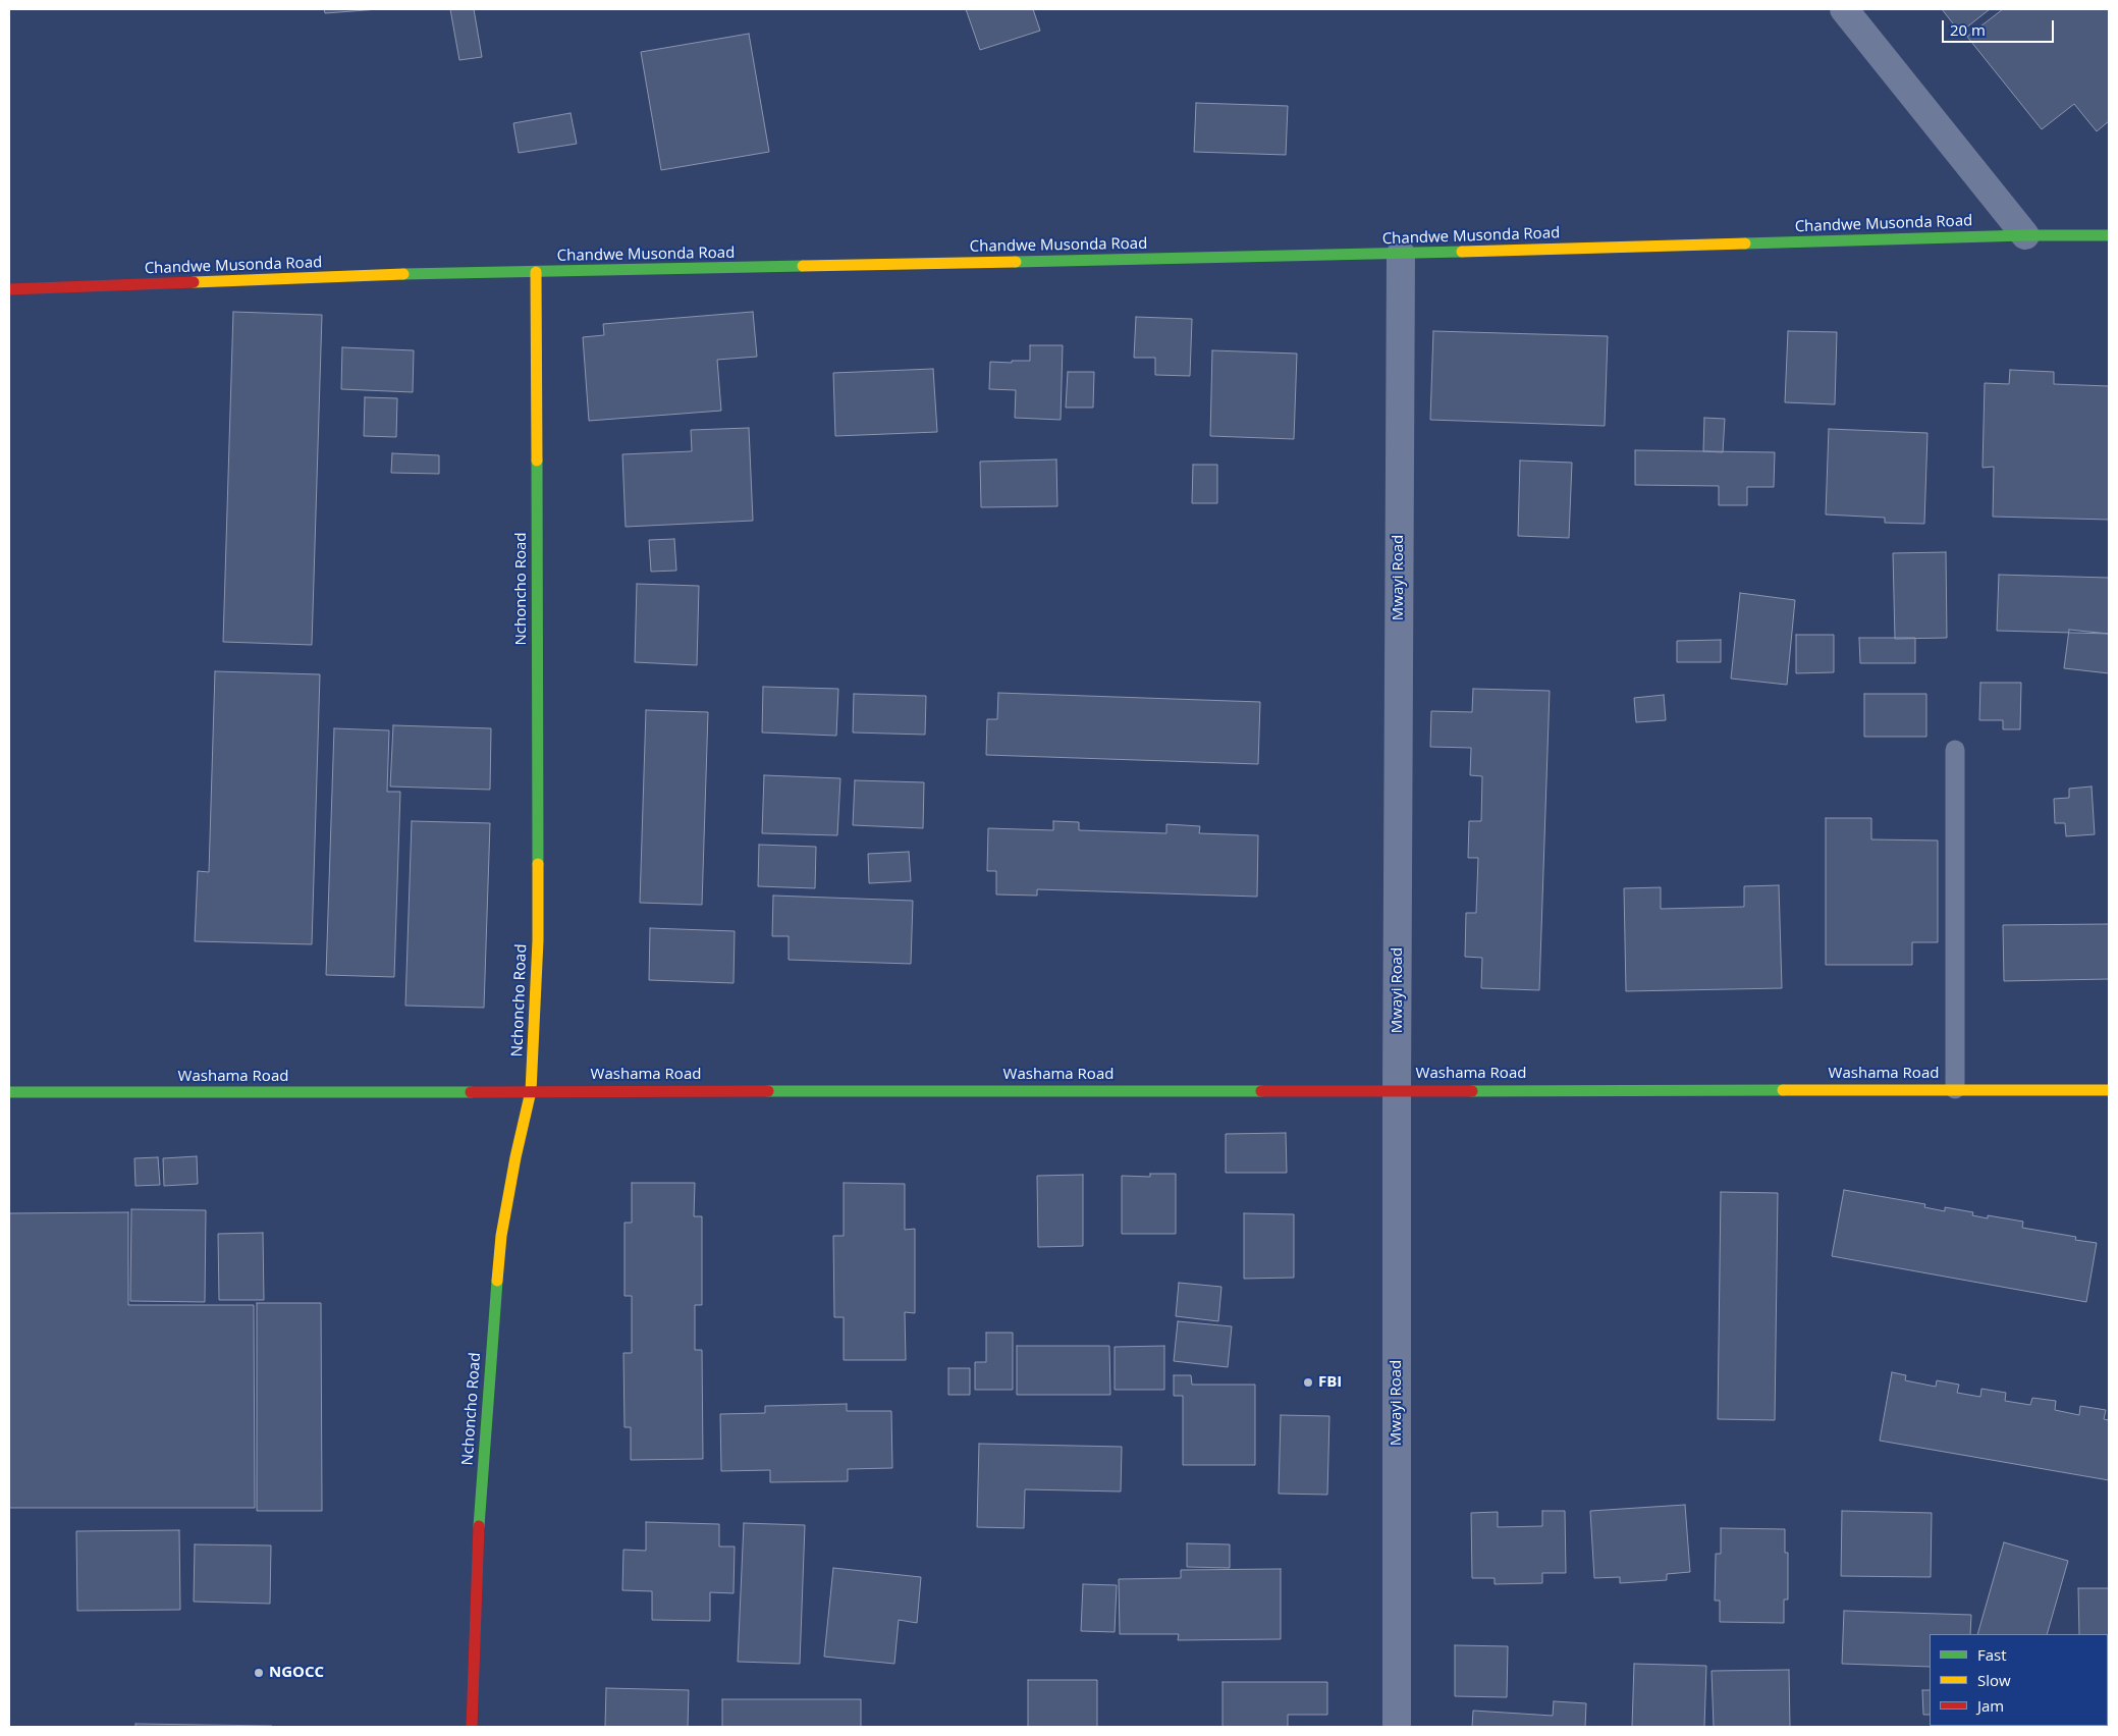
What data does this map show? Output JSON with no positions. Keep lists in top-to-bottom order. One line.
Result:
{"streets":{"street":["Chandwe Musonda Road","Mwayi Road","Nchoncho Road","Washama Road"]},"crossings":[["Chandwe Musonda Road","Mwayi Road"],["Chandwe Musonda Road","Nchoncho Road"],["Mwayi Road","Washama Road"],["Nchoncho Road","Washama Road"]],"places":["FBI","NGOCC"],"legend":["Fast","Slow","Jam"],"scale_bar":"20 m"}
